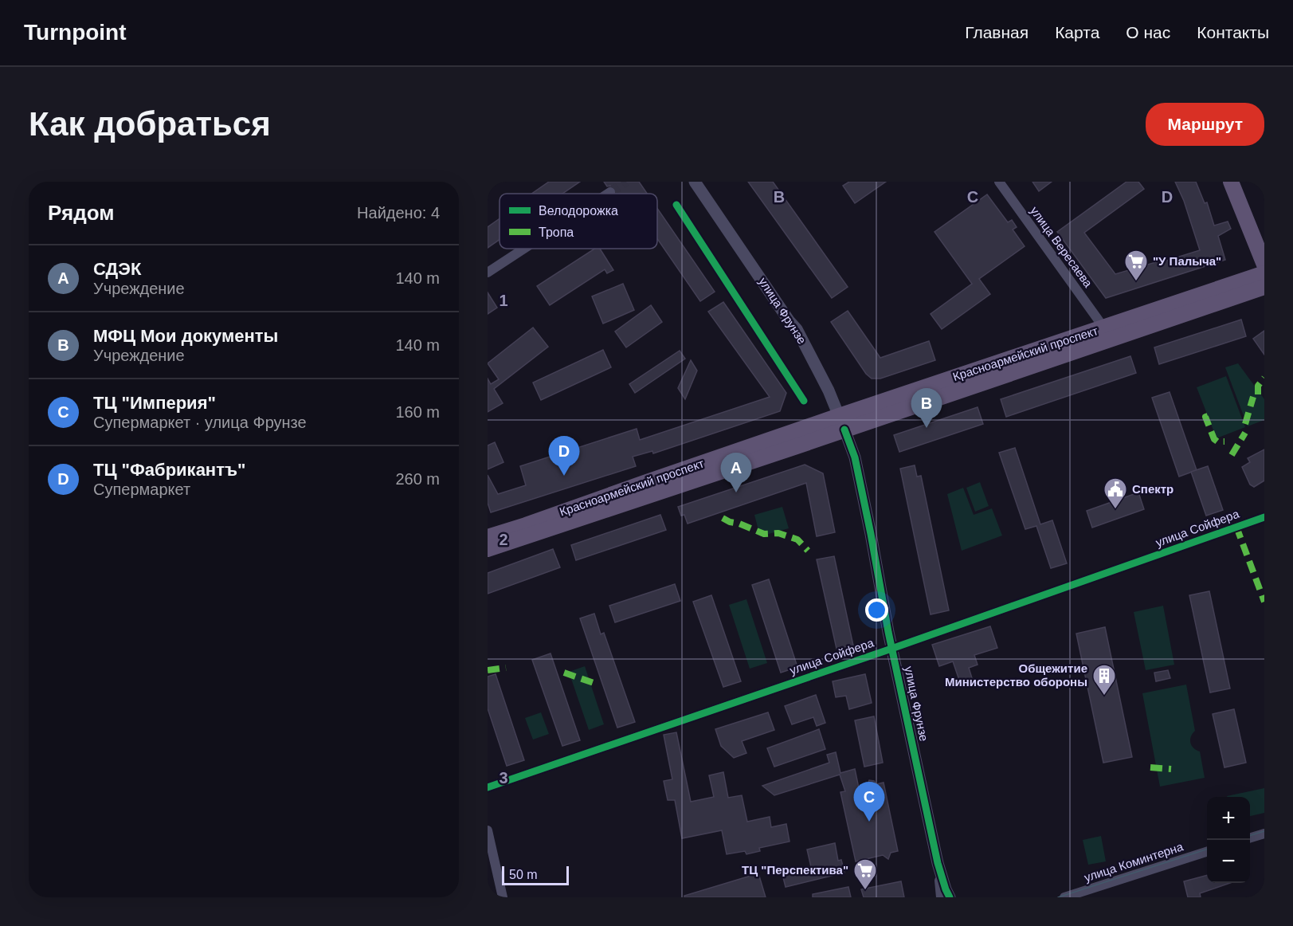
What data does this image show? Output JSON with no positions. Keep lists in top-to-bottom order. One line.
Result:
{"streets":{"main road":["Красноармейский проспект"],"street":["улица Вересаева","улица Фрунзе","улица Сойфера","улица Коминтерна"]},"crossings":[["улица Вересаева","Красноармейский проспект"],["улица Фрунзе","Красноармейский проспект"],["улица Фрунзе","улица Сойфера"]],"places":{"supermarket":["\"У Палыча\"","ТЦ \"Перспектива\""],"public building":["Спектр"],"building":["Общежитие Министерство обороны"]},"legend":["Велодорожка","Тропа"],"scale_bar":"50 m","page":{"header":"Turnpoint","nav":["Главная","Карта","О нас","Контакты"],"buttons":"Маршрут","title":"Как добраться","heading":["Рядом","Найдено: 4"],"list":[{"mark":"A","name":"СДЭК","note":"Учреждение","value":"140 m"},{"mark":"B","name":"МФЦ Мои документы","note":"Учреждение","value":"140 m"},{"mark":"C","name":"ТЦ \"Империя\"","note":"Супермаркет · улица Фрунзе","value":"160 m"},{"mark":"D","name":"ТЦ \"Фабрикантъ\"","note":"Супермаркет","value":"260 m"}],"pins":["B","D","A","C"],"map_buttons":["+","−"],"scale":"50 m"},"grid":{"columns":["B","C","D"],"rows":["1","2","3"]}}
